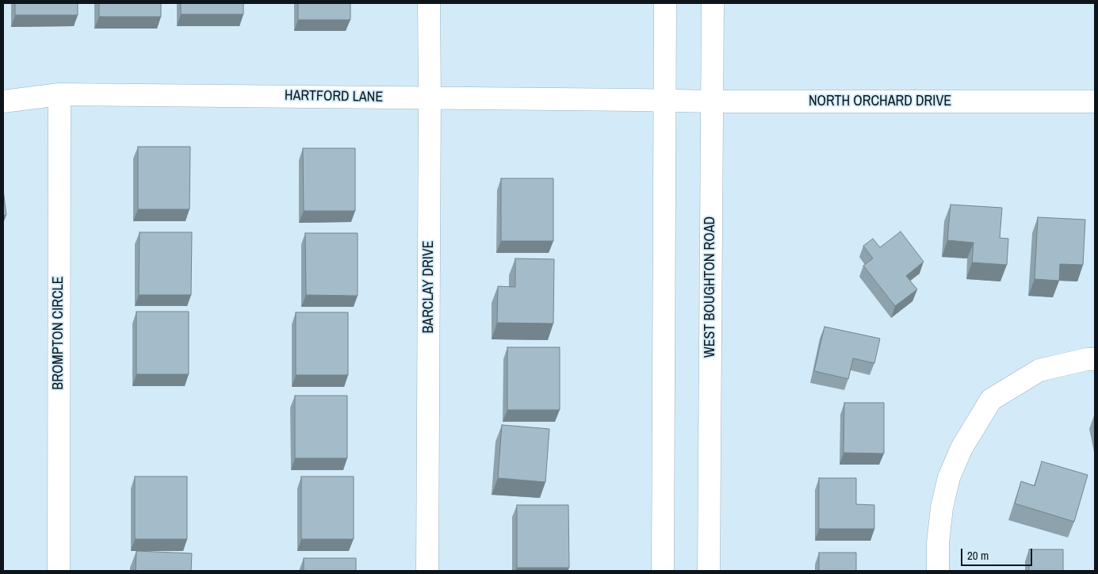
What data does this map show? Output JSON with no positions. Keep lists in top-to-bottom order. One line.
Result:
{"streets":{"street":["HARTFORD LANE","NORTH ORCHARD DRIVE","BARCLAY DRIVE","WEST BOUGHTON ROAD","BROMPTON CIRCLE"]},"crossings":[["HARTFORD LANE","NORTH ORCHARD DRIVE"],["HARTFORD LANE","BARCLAY DRIVE"],["HARTFORD LANE","BROMPTON CIRCLE"],["NORTH ORCHARD DRIVE","WEST BOUGHTON ROAD"]],"scale_bar":"20 m"}
